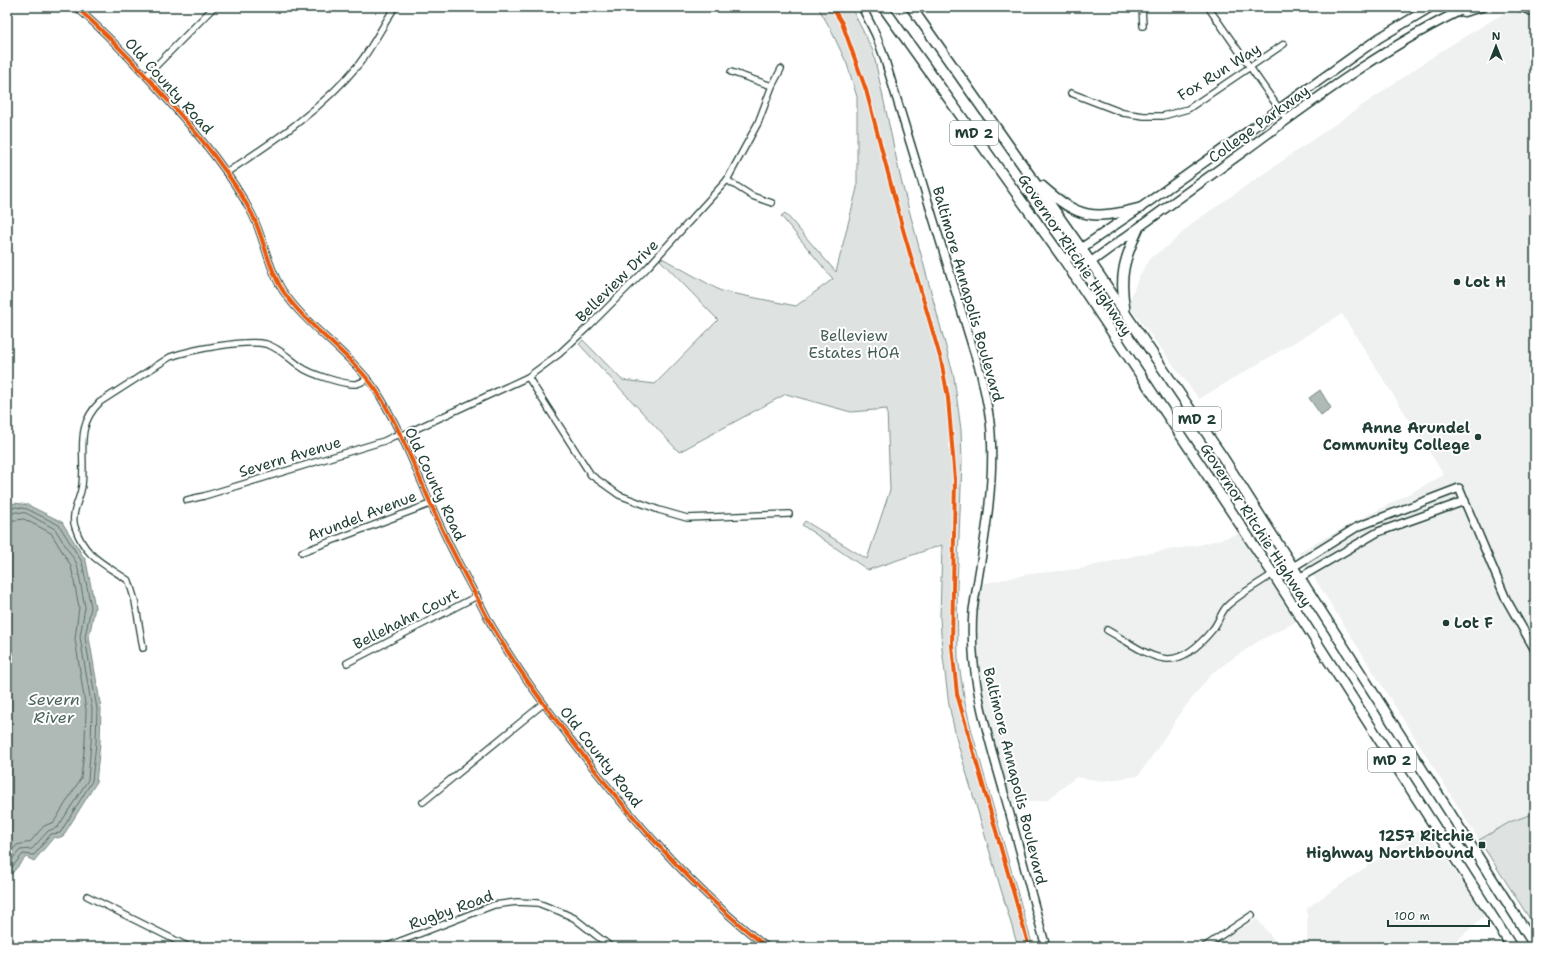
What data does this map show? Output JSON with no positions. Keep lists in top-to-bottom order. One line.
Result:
{"streets":{"highway":["MD 2","Governor Ritchie Highway"],"main road":["College Parkway"],"street":["Fox Run Way","Old County Road","Belleview Drive","Baltimore Annapolis Boulevard","Severn Avenue","Arundel Avenue","Bellehahn Court","Rugby Road"]},"crossings":[["Old County Road","Belleview Drive"],["Old County Road","Severn Avenue"],["Old County Road","Arundel Avenue"],["Old County Road","Bellehahn Court"],["College Parkway","Governor Ritchie Highway"],["Belleview Drive","Severn Avenue"]],"water":["Severn River"],"parks":["Belleview Estates HOA"],"places":{"other":["Lot H","Anne Arundel Community College","Lot F"],"transit":["1257 Ritchie Highway Northbound"]},"scale_bar":"100 m","north":"top"}
